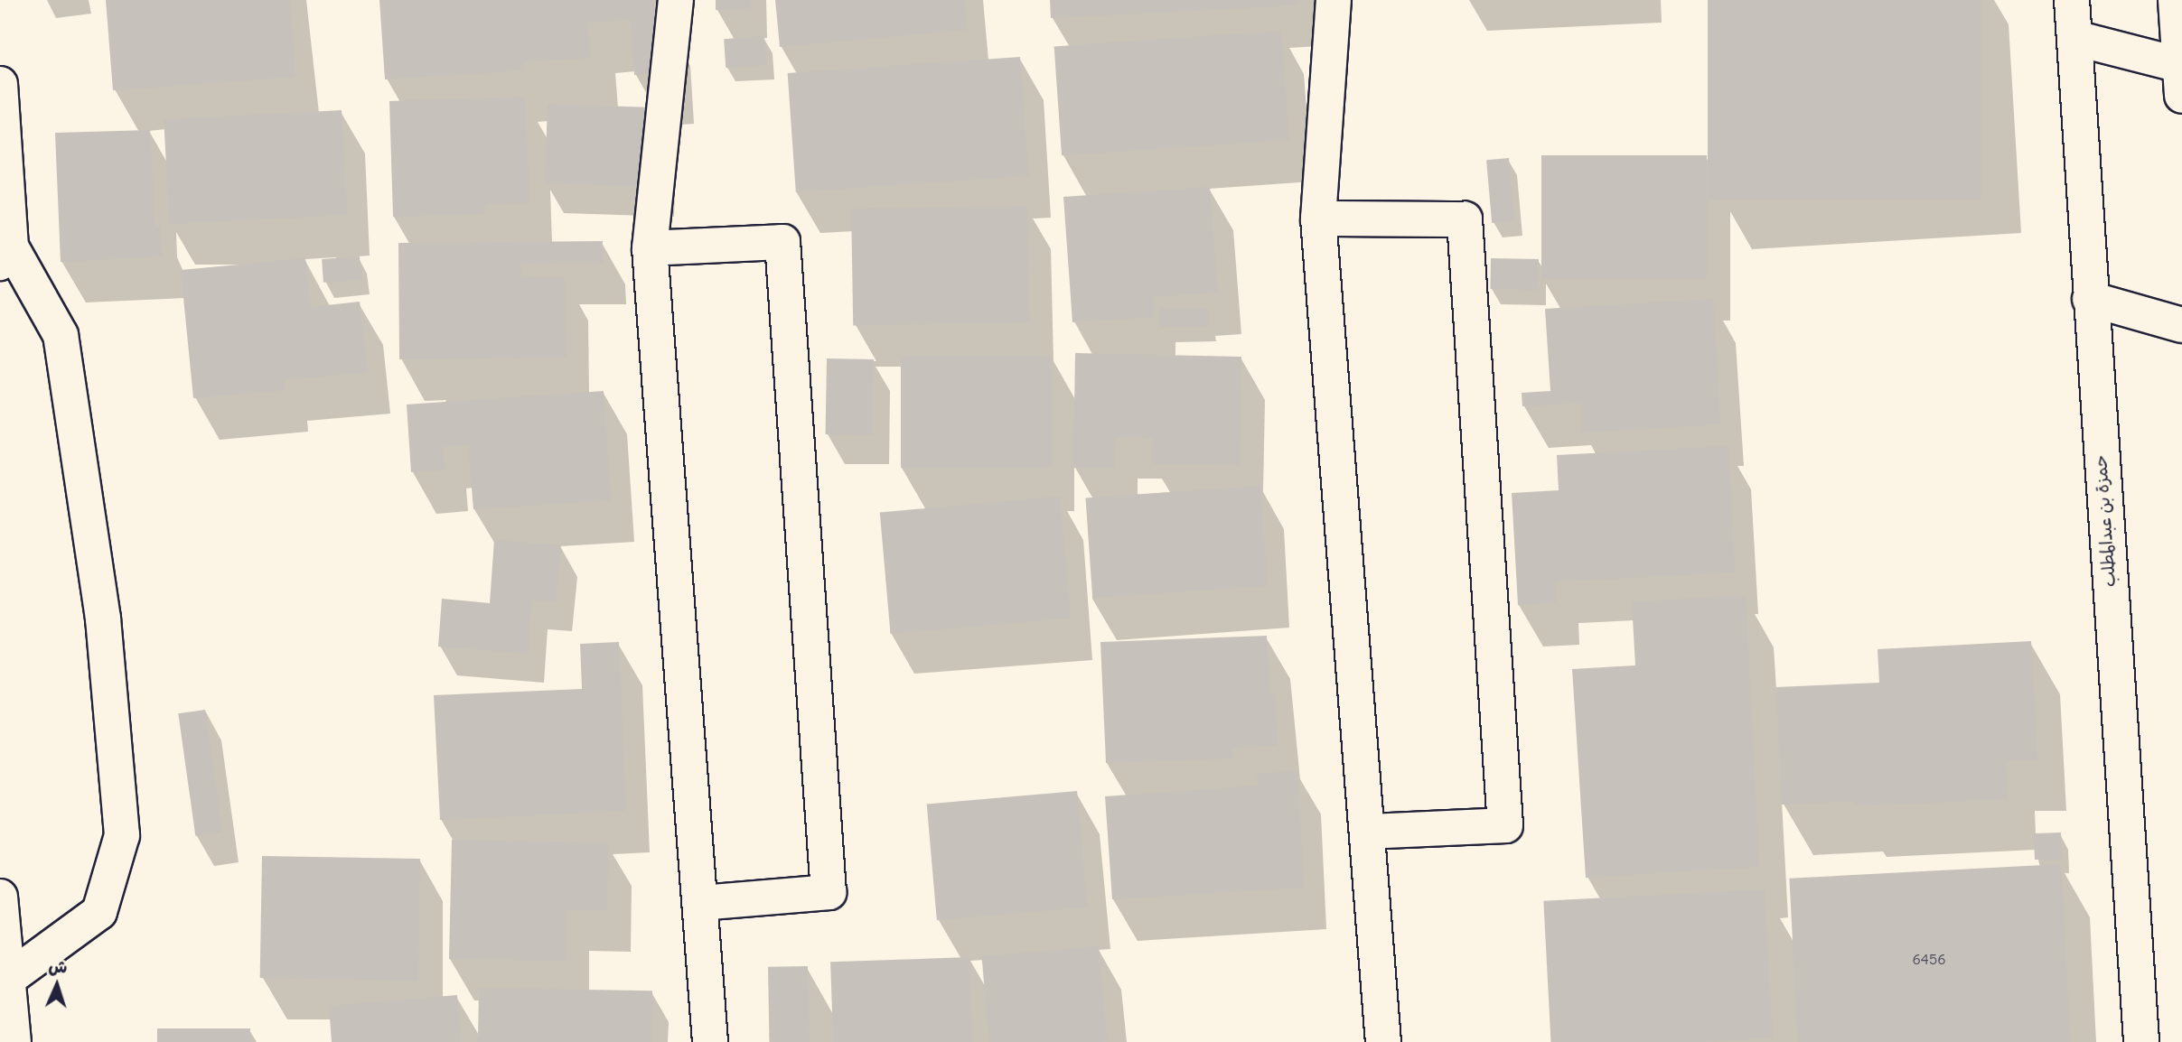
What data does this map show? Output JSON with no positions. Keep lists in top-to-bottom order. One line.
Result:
{"streets":{"street":["حمزة بن عبدالمطلب"]},"house_numbers":["6456"],"north":"top"}
